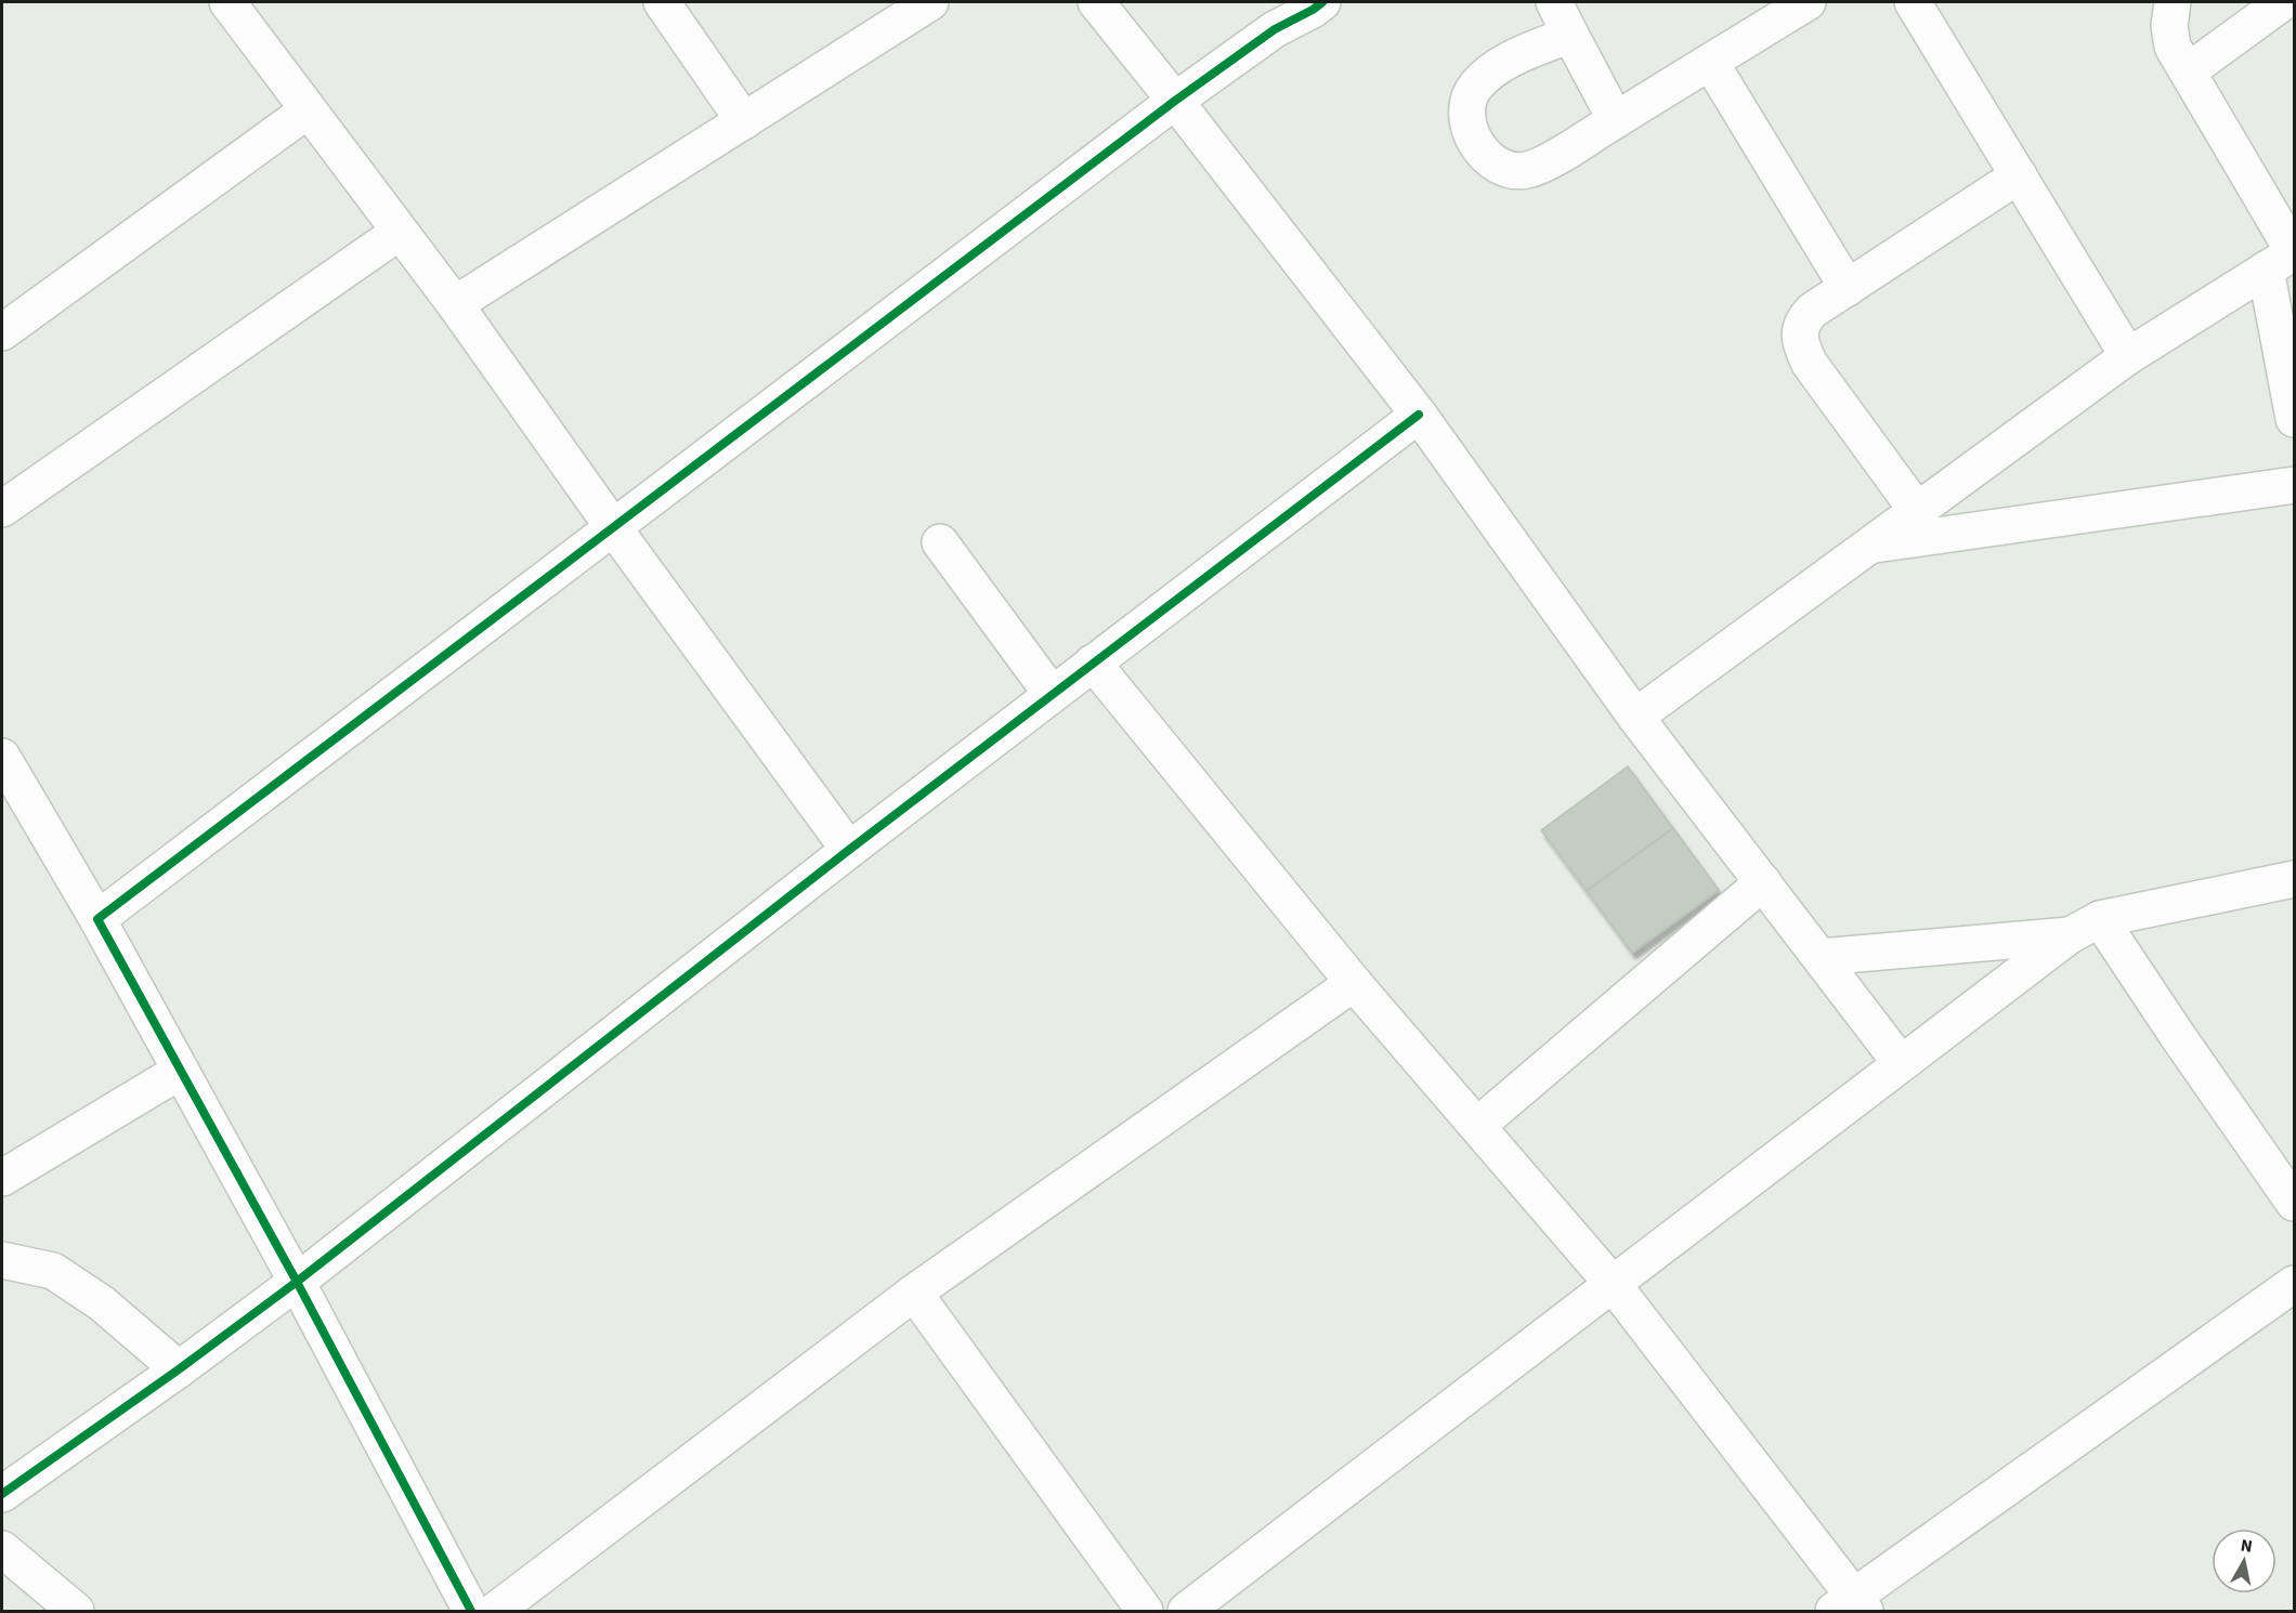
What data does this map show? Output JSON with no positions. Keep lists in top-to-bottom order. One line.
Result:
{"north":"top"}
